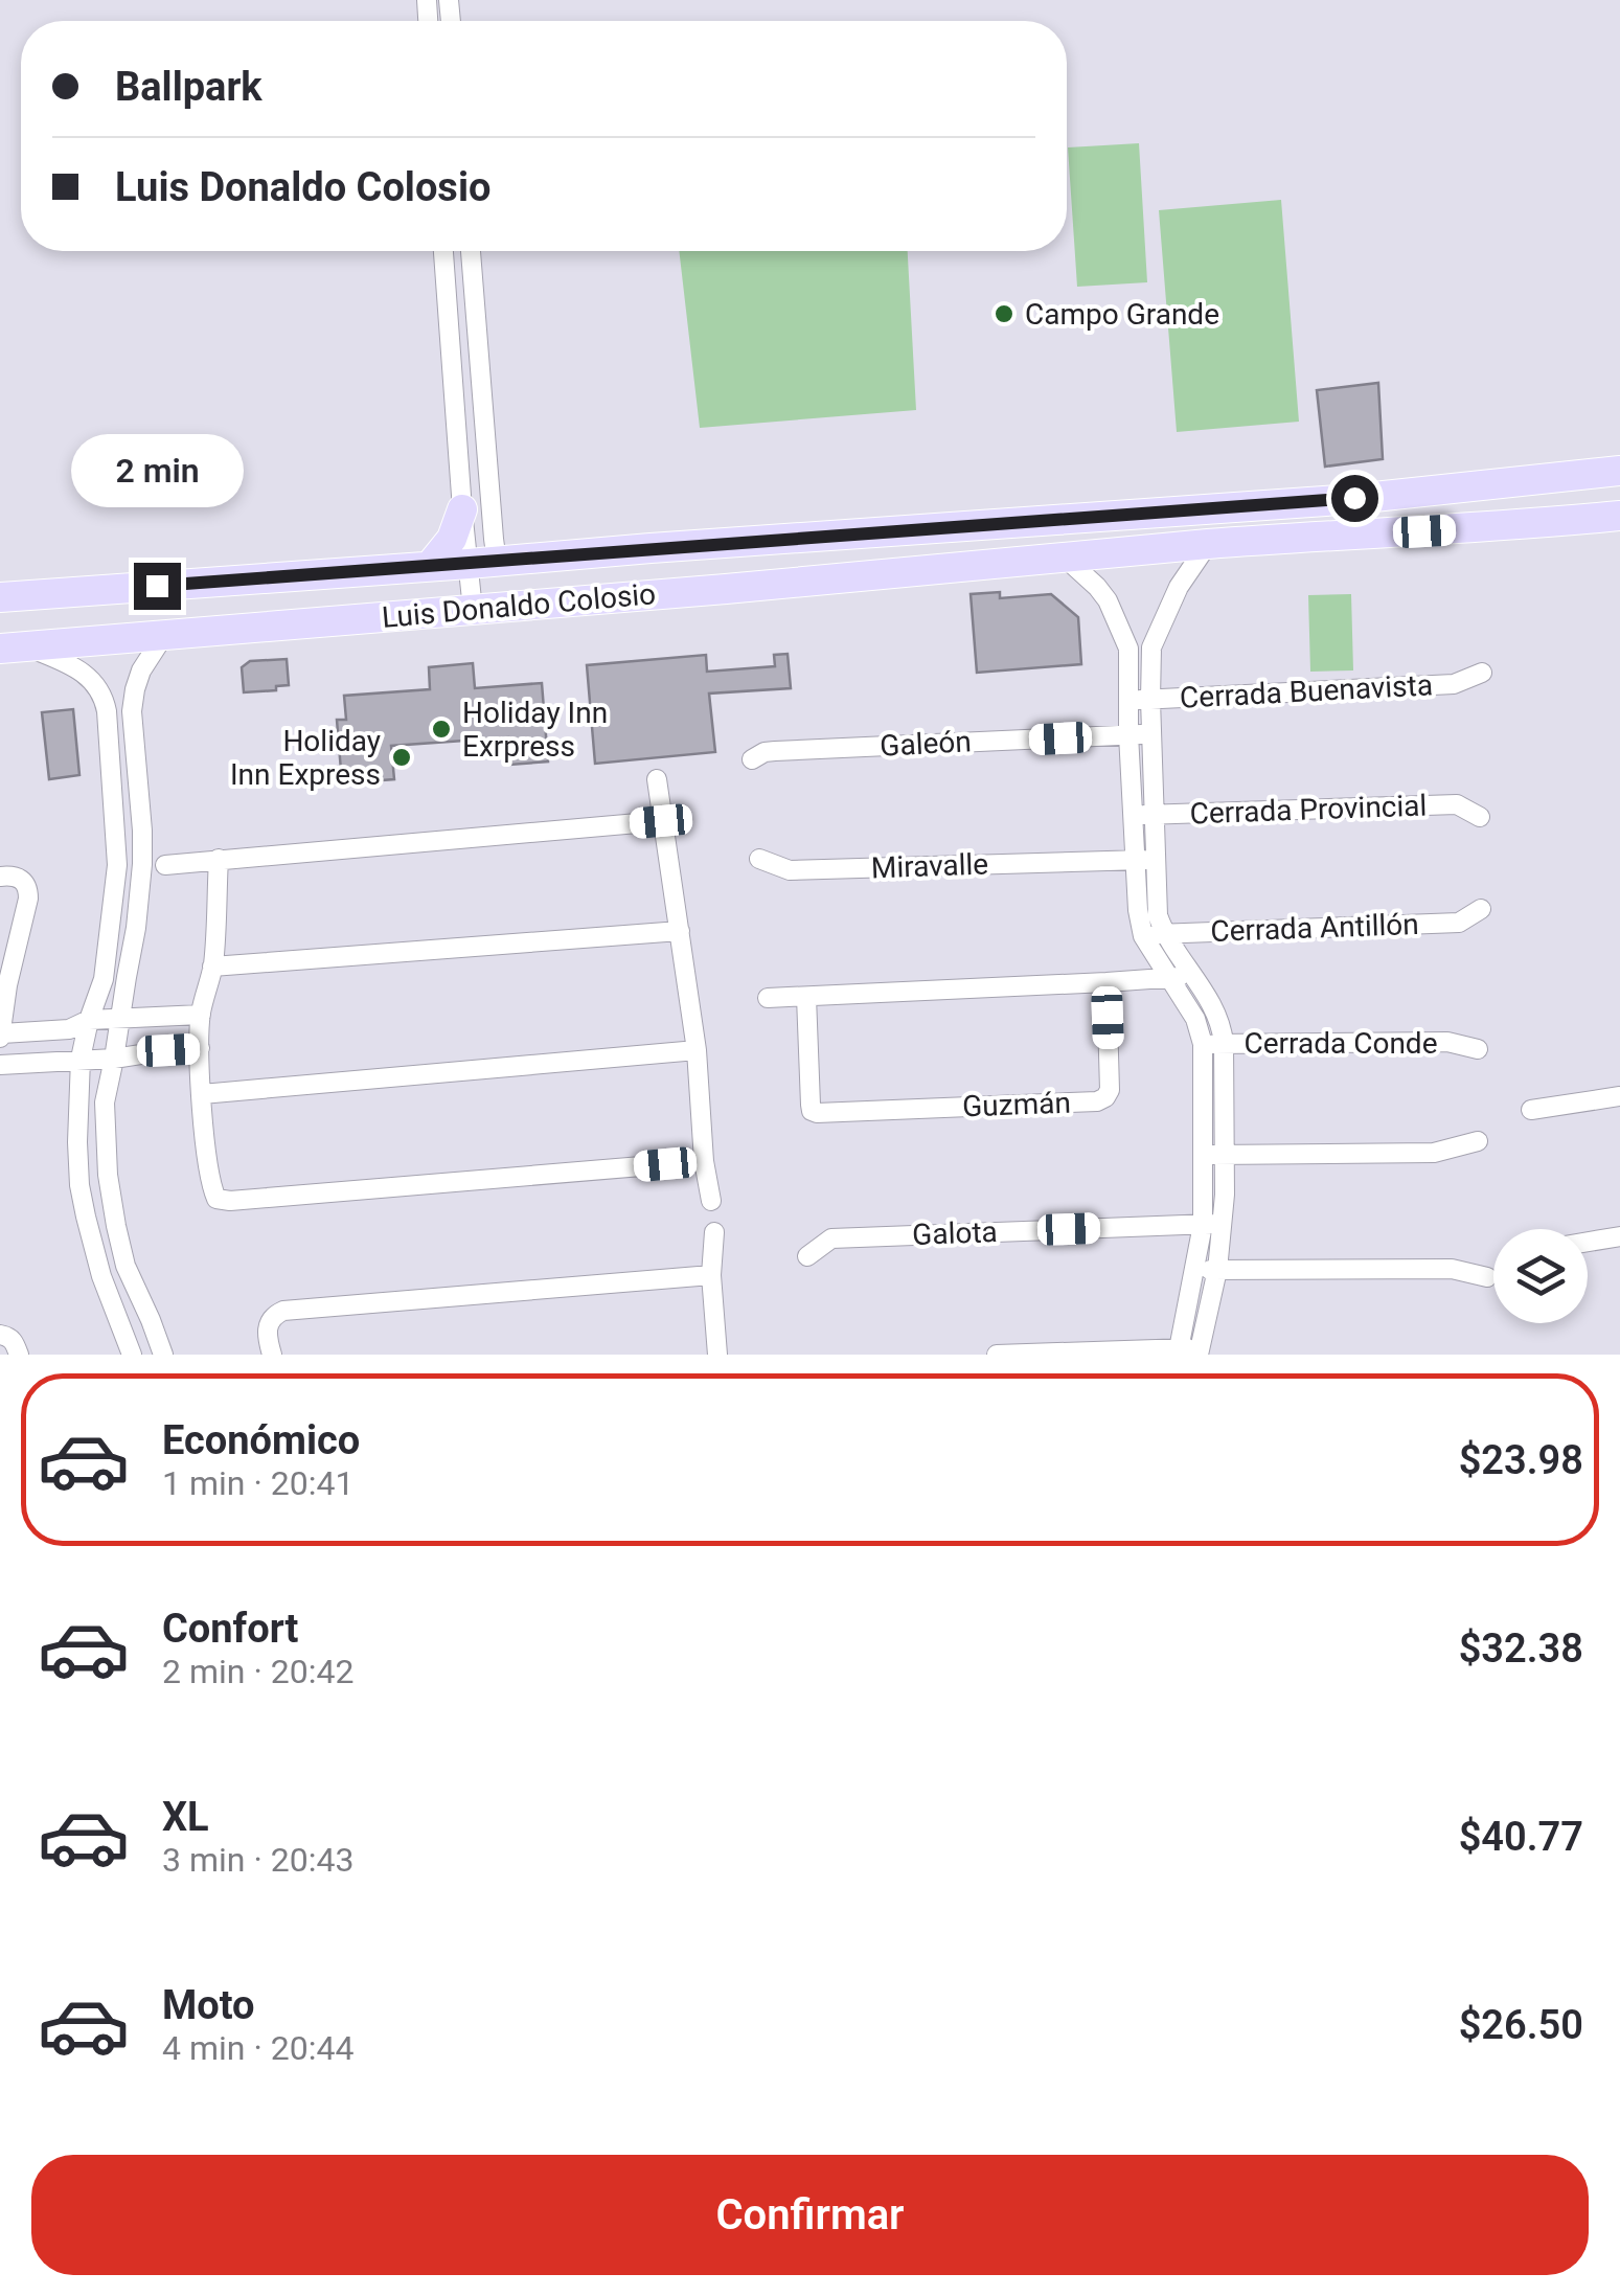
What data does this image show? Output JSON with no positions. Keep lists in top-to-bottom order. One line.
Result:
{"streets":{"main road":["Luis Donaldo Colosio"],"street":["Cerrada Buenavista","Galeón","Cerrada Provincial","Miravalle","Cerrada Antillón","Cerrada Conde","Guzmán","Galota"]},"places":["Campo Grande","Holiday Inn Exrpress","Holiday Inn Express"],"page":{"banner":["Ballpark","Luis Donaldo Colosio"],"bubble":"2 min","list":[{"name":"Económico","note":"1 min · 20:41","value":"$23.98"},{"name":"Confort","note":"2 min · 20:42","value":"$32.38"},{"name":"XL","note":"3 min · 20:43","value":"$40.77"},{"name":"Moto","note":"4 min · 20:44","value":"$26.50"}],"buttons":"Confirmar"}}
